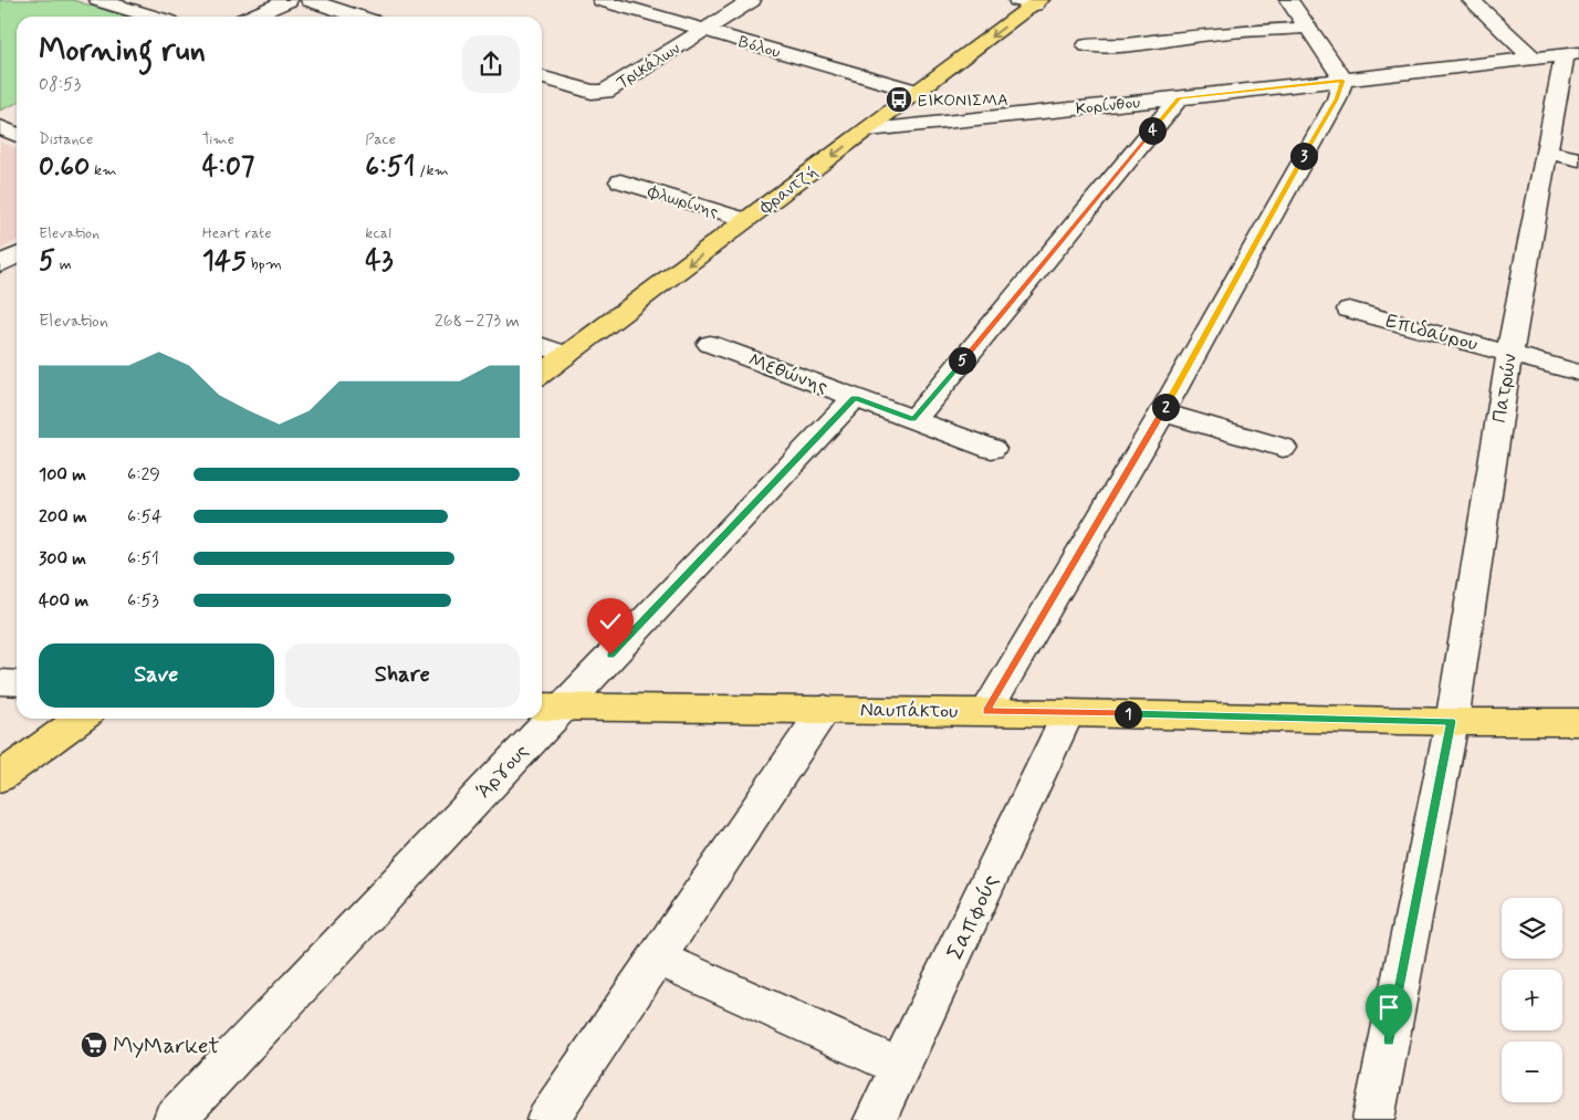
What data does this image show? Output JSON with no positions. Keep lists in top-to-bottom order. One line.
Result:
{"streets":{"main road":["Φραντζή","Ναυπάκτου"],"street":["Βόλου","Τρικάλων","Κορίνθου","Φλωρίνης","Επιδαύρου","Μεθώνης","Πατρών","Άργους","Σαπφούς"]},"crossings":[["Βόλου","Τρικάλων"],["Βόλου","Φραντζή"],["Κορίνθου","Φραντζή"],["Κορίνθου","Πατρών"],["Φραντζή","Φλωρίνης"],["Επιδαύρου","Πατρών"],["Μεθώνης","Άργους"],["Πατρών","Ναυπάκτου"],["Ναυπάκτου","Άργους"],["Ναυπάκτου","Σαπφούς"]],"one_way":["Φραντζή"],"places":{"bus stop":["ΕΙΚΟΝΙΣΜΑ"],"supermarket":["MyMarket"]},"page":{"heading":["Morning run","08:53"],"stats":[["Distance","0.60 km"],["Time","4:07"],["Pace","6:51 /km"],["Elevation","5 m"],["Heart rate","145 bpm"],["kcal","43"]],"pins":["4","3","5","2","1"],"chart":["Elevation","268–273 m"],"list":[{"name":"100 m","note":"6:29"},{"name":"200 m","note":"6:54"},{"name":"300 m","note":"6:51"},{"name":"400 m","note":"6:53"}],"buttons":["Save","Share"],"map_buttons":["+","−"]}}
